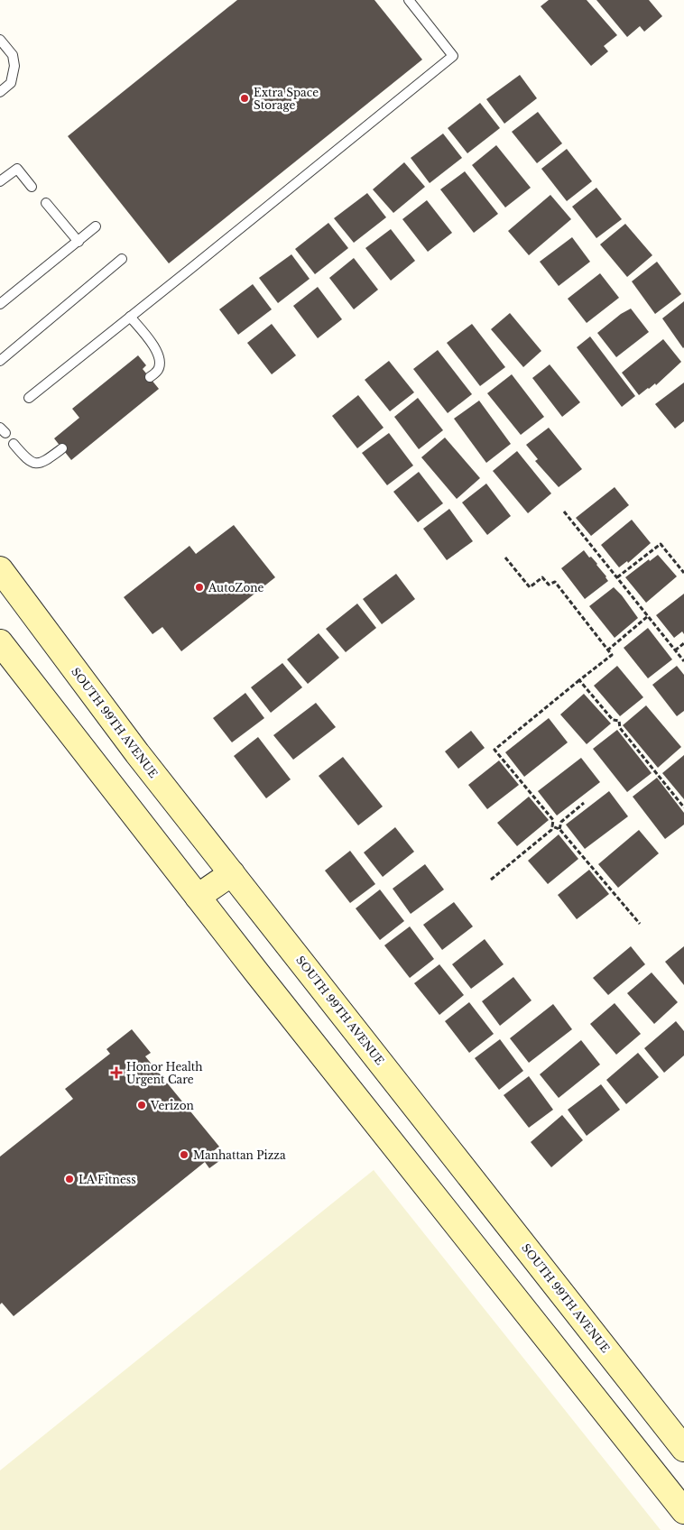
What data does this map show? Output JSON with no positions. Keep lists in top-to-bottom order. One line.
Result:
{"streets":{"main road":["SOUTH 99TH AVENUE"]},"places":{"other":["Extra Space Storage","AutoZone","Verizon","Manhattan Pizza","LA Fitness"],"health":["Honor Health Urgent Care"]}}
